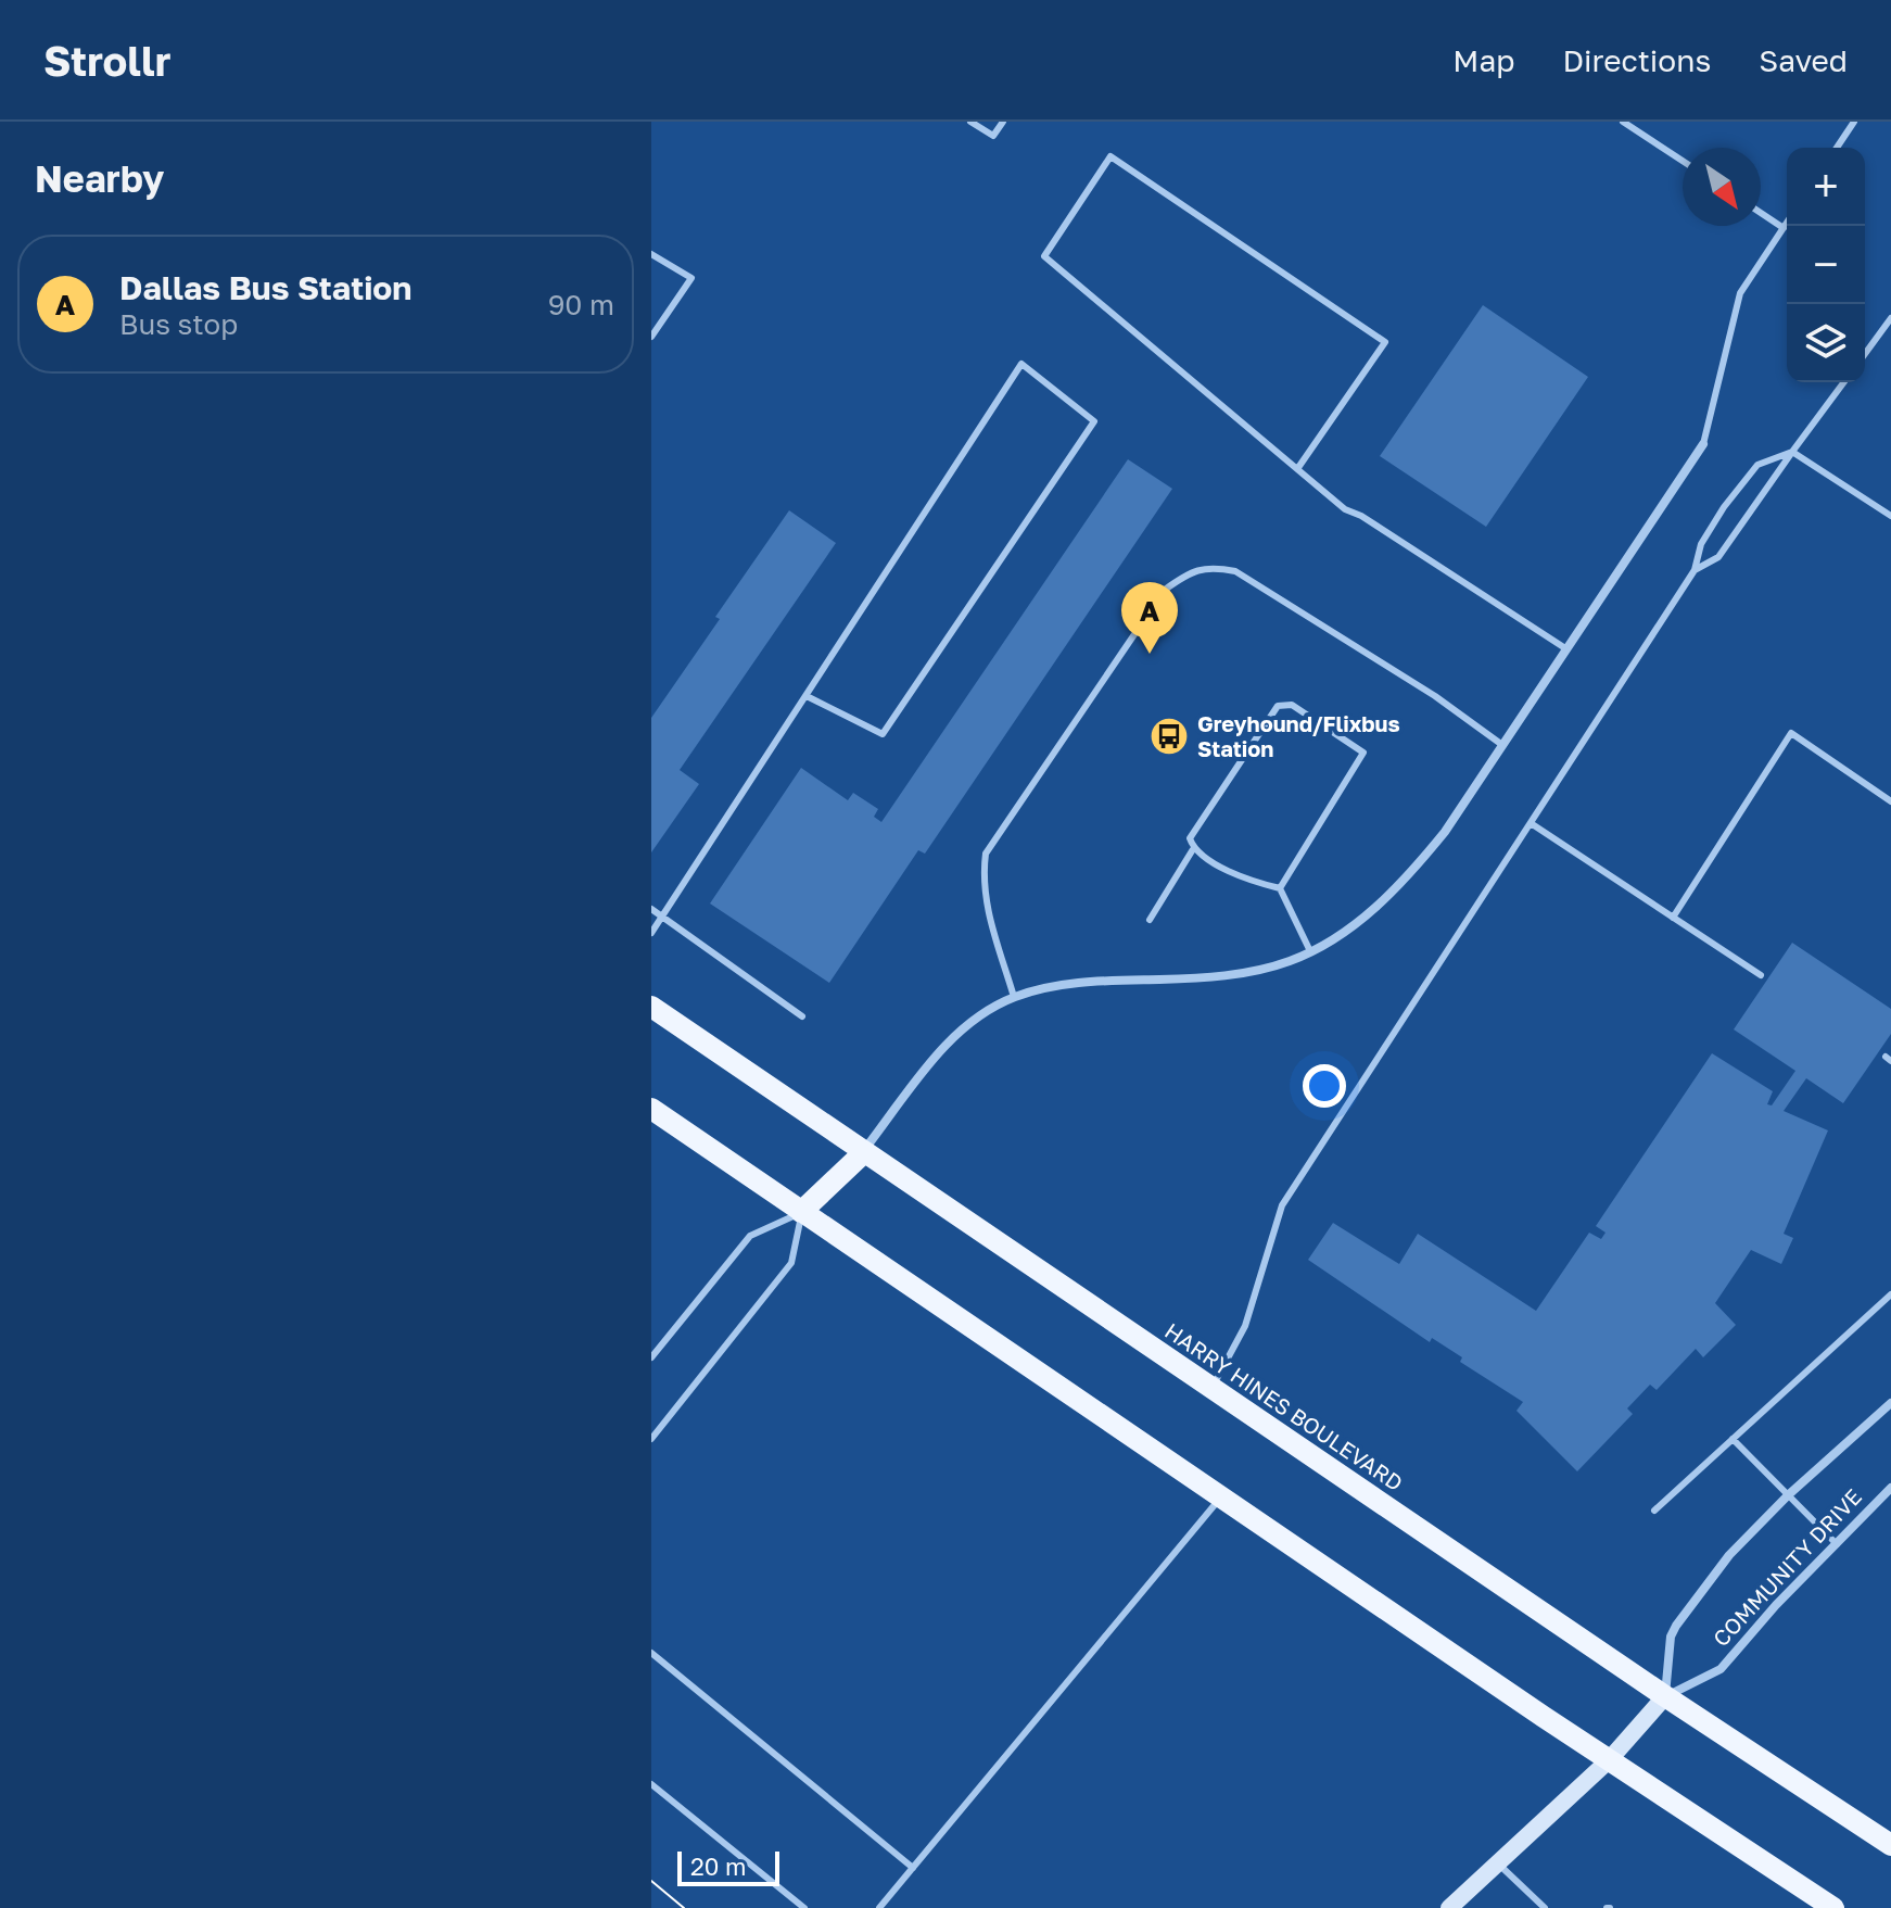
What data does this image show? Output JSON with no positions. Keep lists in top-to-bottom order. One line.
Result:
{"streets":{"main road":["HARRY HINES BOULEVARD"],"street":["COMMUNITY DRIVE"]},"crossings":[["HARRY HINES BOULEVARD","COMMUNITY DRIVE"]],"places":{"bus stop":["Greyhound/Flixbus Station"]},"scale_bar":"20 m","north":"bottom right","page":{"header":"Strollr","nav":["Map","Directions","Saved"],"heading":"Nearby","map_buttons":["+","−"],"list":[{"mark":"A","name":"Dallas Bus Station","note":"Bus stop","value":"90 m"}],"pins":"A","scale":"20 m"}}
